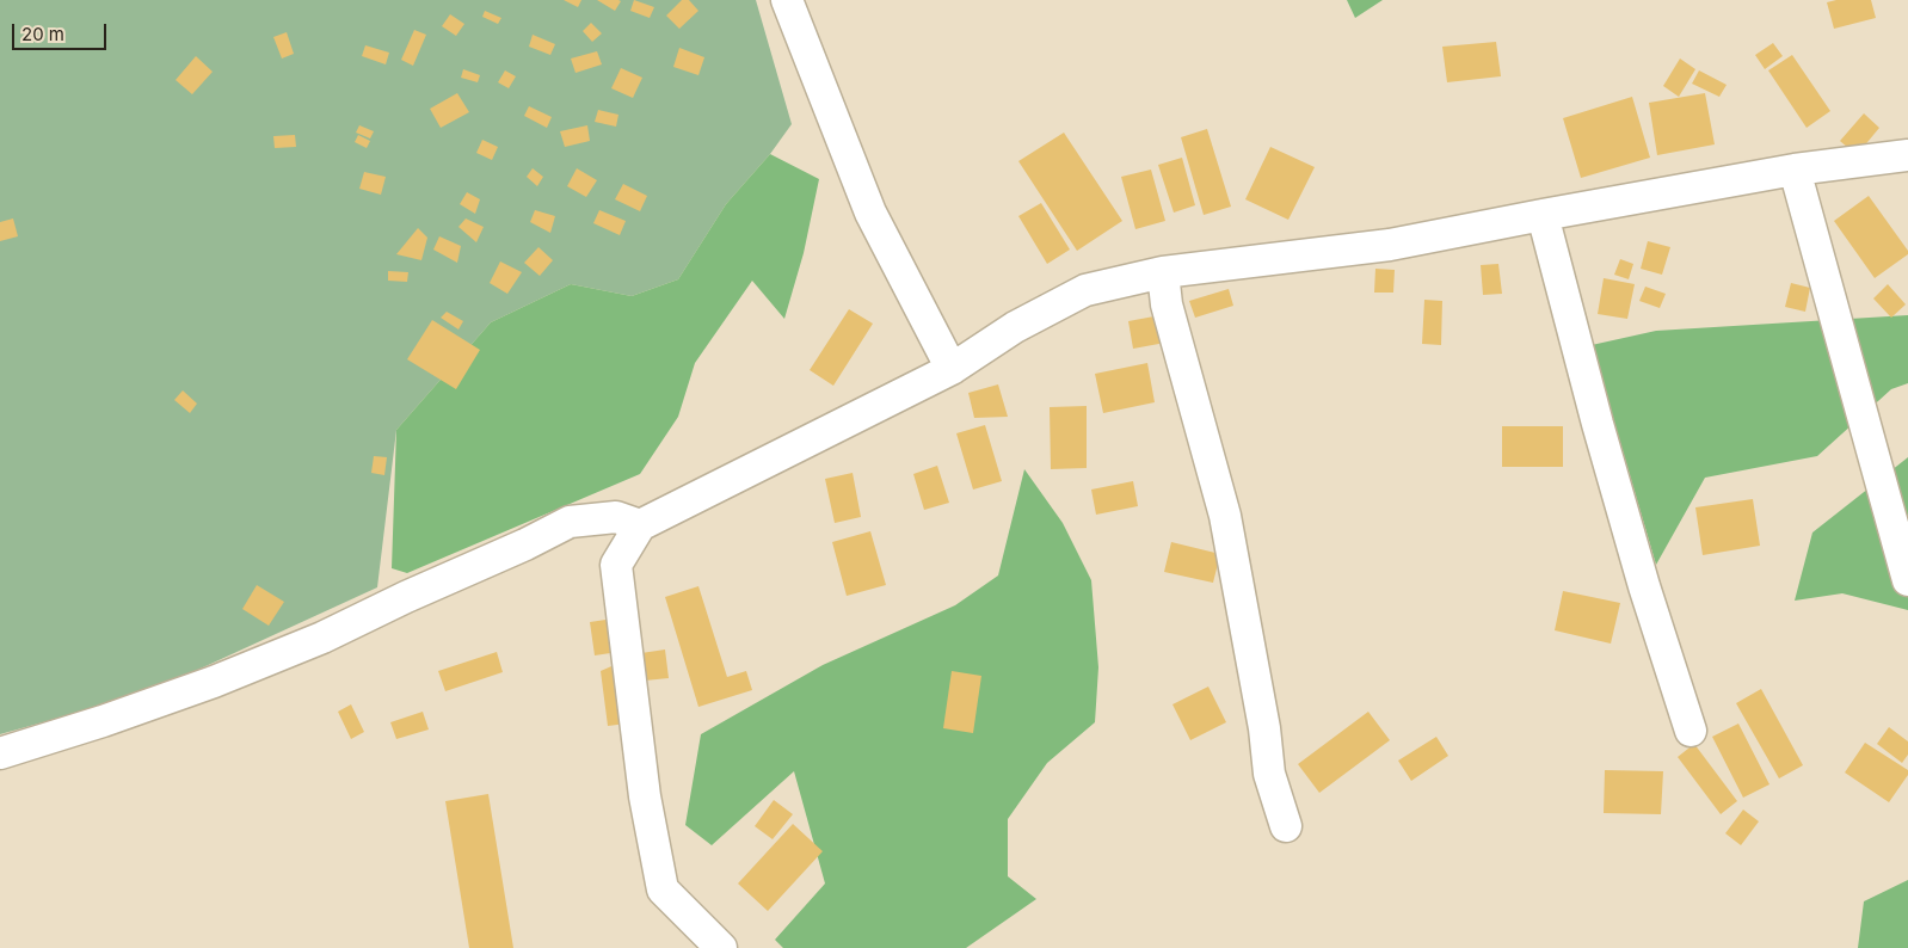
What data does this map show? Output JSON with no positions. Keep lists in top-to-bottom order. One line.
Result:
{"scale_bar":"20 m"}
